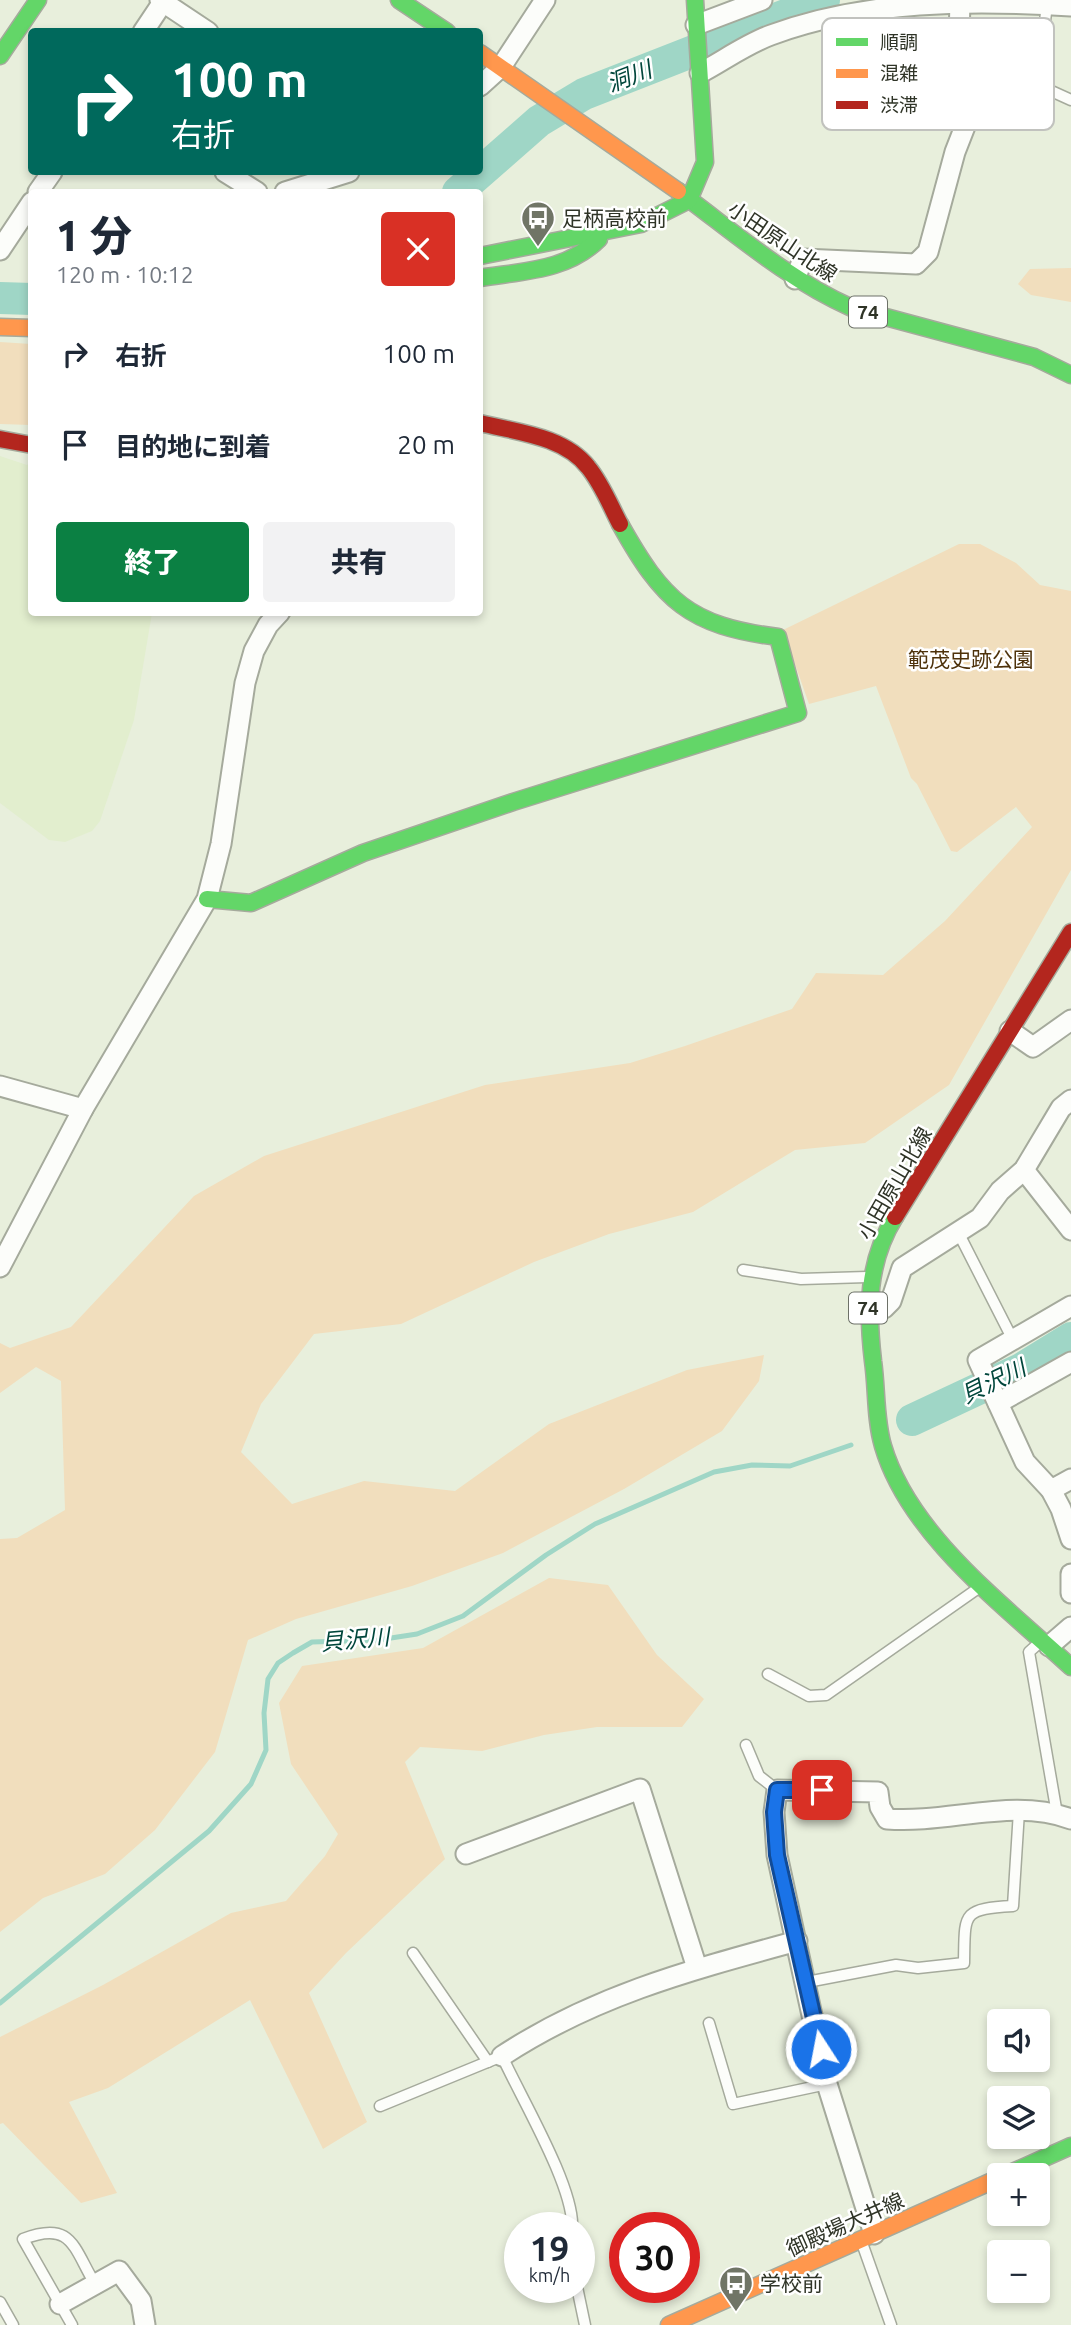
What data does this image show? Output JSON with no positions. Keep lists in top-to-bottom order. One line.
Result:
{"streets":{"main road":["小田原山北線","74","御殿場大井線"]},"crossings":[["小田原山北線","74"]],"water":["洞川","貝沢川"],"parks":["範茂史跡公園"],"places":{"bus stop":["足柄高校前","学校前"]},"legend":["順調","混雑","渋滞"],"page":{"turn":["100 m","右折"],"heading":["1 分","120 m · 10:12"],"list":[{"name":"右折","value":"100 m"},{"name":"目的地に到着","value":"20 m"}],"buttons":["終了","共有"],"map_buttons":["+","−"],"speed":"19 km/h","limit":"30"}}
